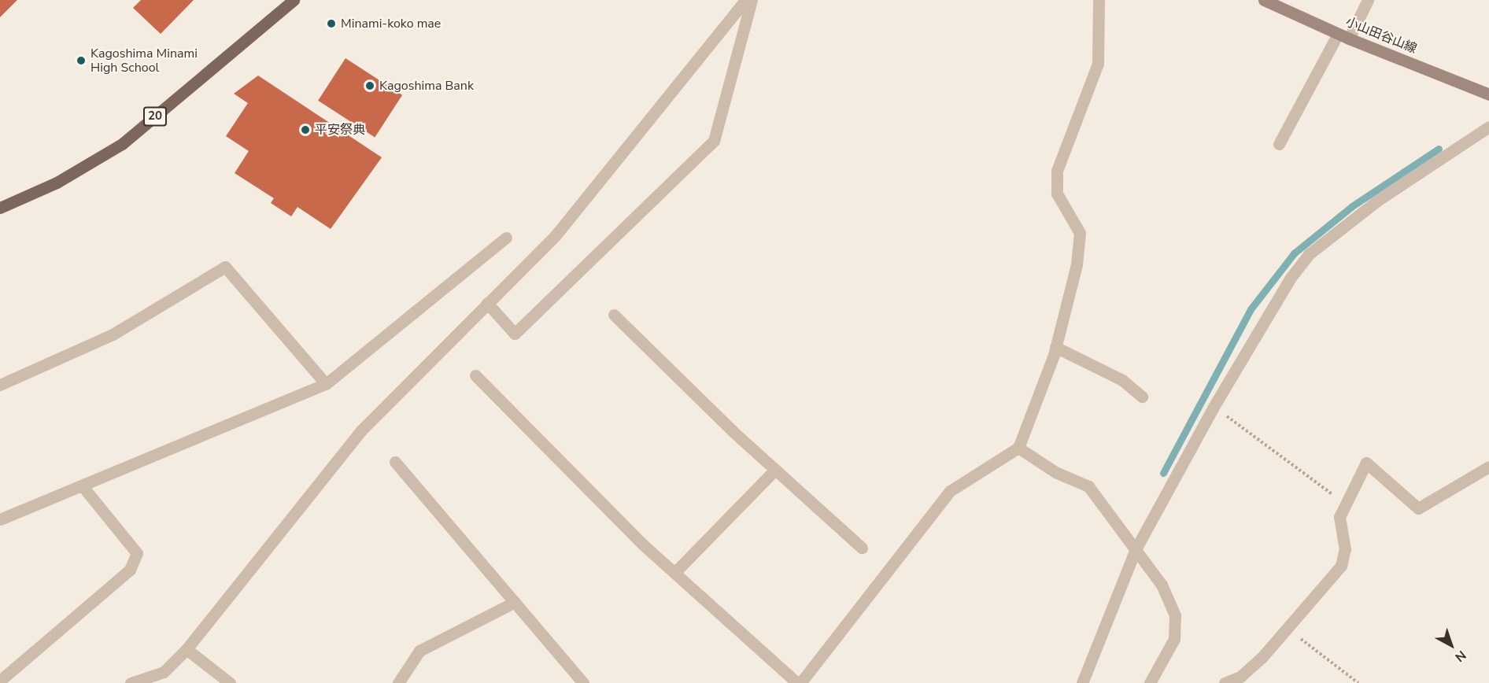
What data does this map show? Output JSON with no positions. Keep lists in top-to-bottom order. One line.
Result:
{"streets":{"main road":["小山田谷山線","20"]},"places":["Minami-koko mae","Kagoshima Minami High School","Kagoshima Bank","平安祭典"],"north":"bottom right"}
